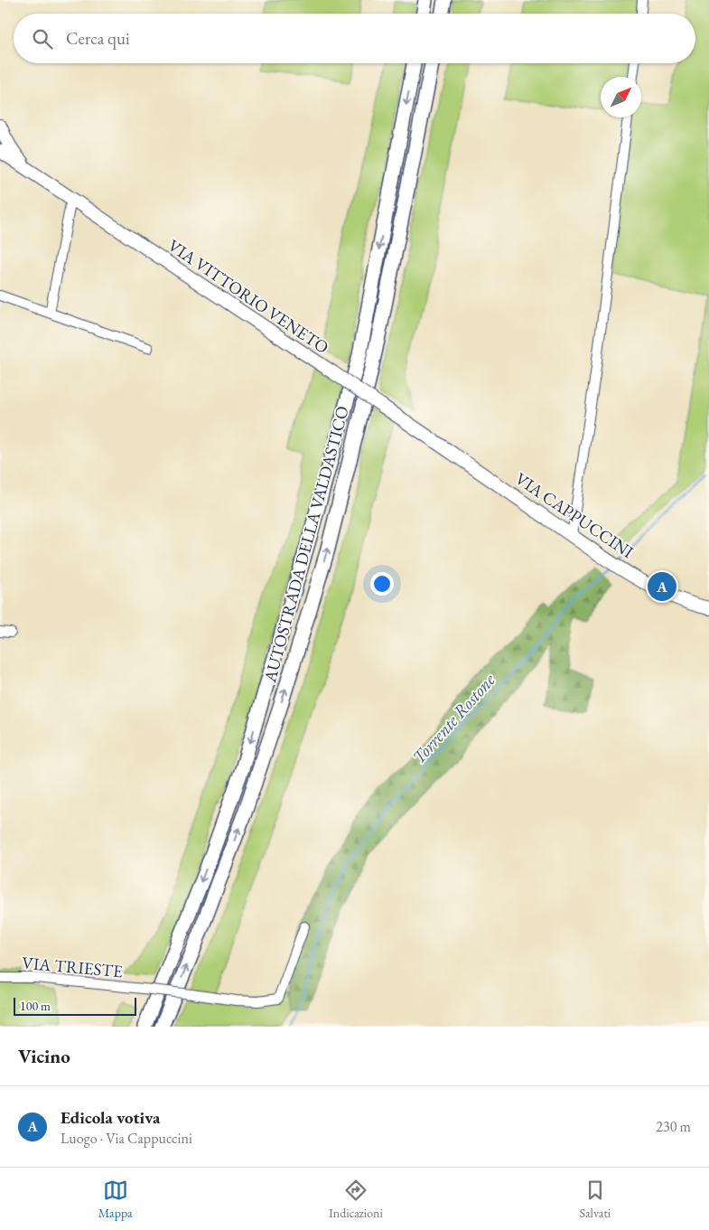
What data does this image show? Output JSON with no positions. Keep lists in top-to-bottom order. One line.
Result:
{"streets":{"highway":["AUTOSTRADA DELLA VALDASTICO"],"main road":["VIA VITTORIO VENETO","VIA CAPPUCCINI"],"street":["VIA TRIESTE"]},"crossings":[["VIA VITTORIO VENETO","VIA CAPPUCCINI"]],"water":["Torrente Rostone"],"scale_bar":"100 m","north":"top right","page":{"search":"Cerca qui","pins":"A","scale":"100 m","heading":"Vicino","list":[{"mark":"A","name":"Edicola votiva","note":"Luogo · Via Cappuccini","value":"230 m"}],"nav":["Mappa","Indicazioni","Salvati"]}}
